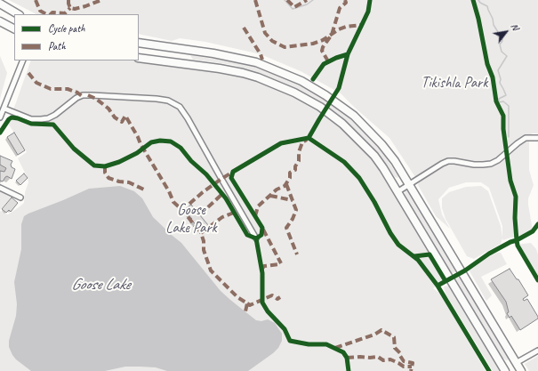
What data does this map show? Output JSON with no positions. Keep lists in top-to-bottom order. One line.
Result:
{"water":["Goose Lake"],"parks":["Tikishla Park","Goose Lake Park"],"legend":["Cycle path","Path"],"north":"top right"}
